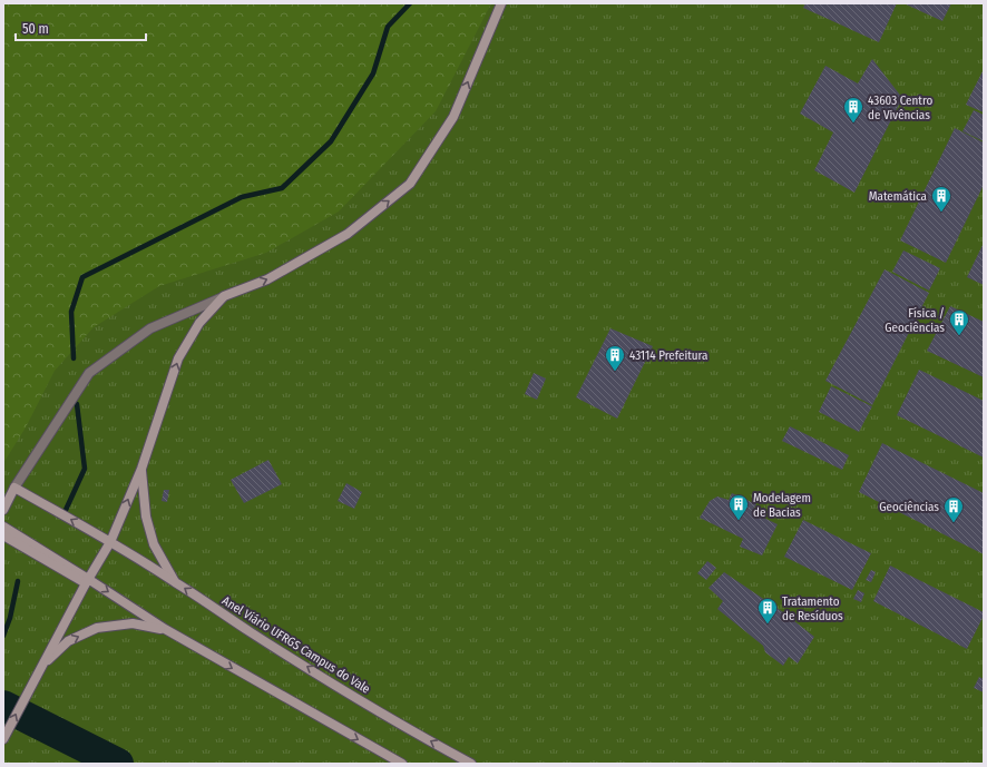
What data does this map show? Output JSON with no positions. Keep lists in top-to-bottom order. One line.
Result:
{"streets":{"street":["Anel Viário UFRGS Campus do Vale"]},"places":{"building":["43603 Centro de Vivências","Matemática","Física / Geociências","43114 Prefeitura","Modelagem de Bacias","Geociências","Tratamento de Resíduos"]},"scale_bar":"50 m"}
